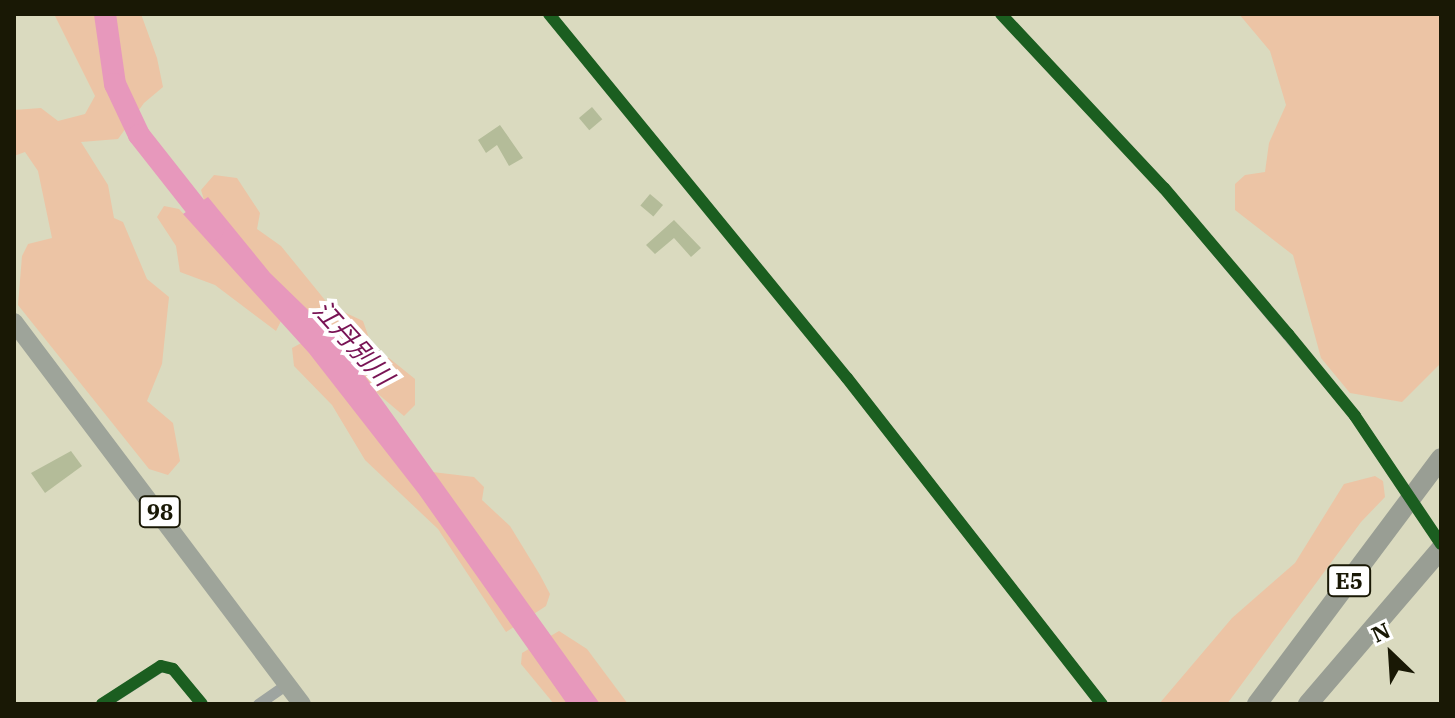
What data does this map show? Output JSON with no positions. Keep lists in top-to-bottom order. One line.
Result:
{"streets":{"highway":["E5"],"main road":["98"]},"water":["江丹別川"],"north":"top left"}
